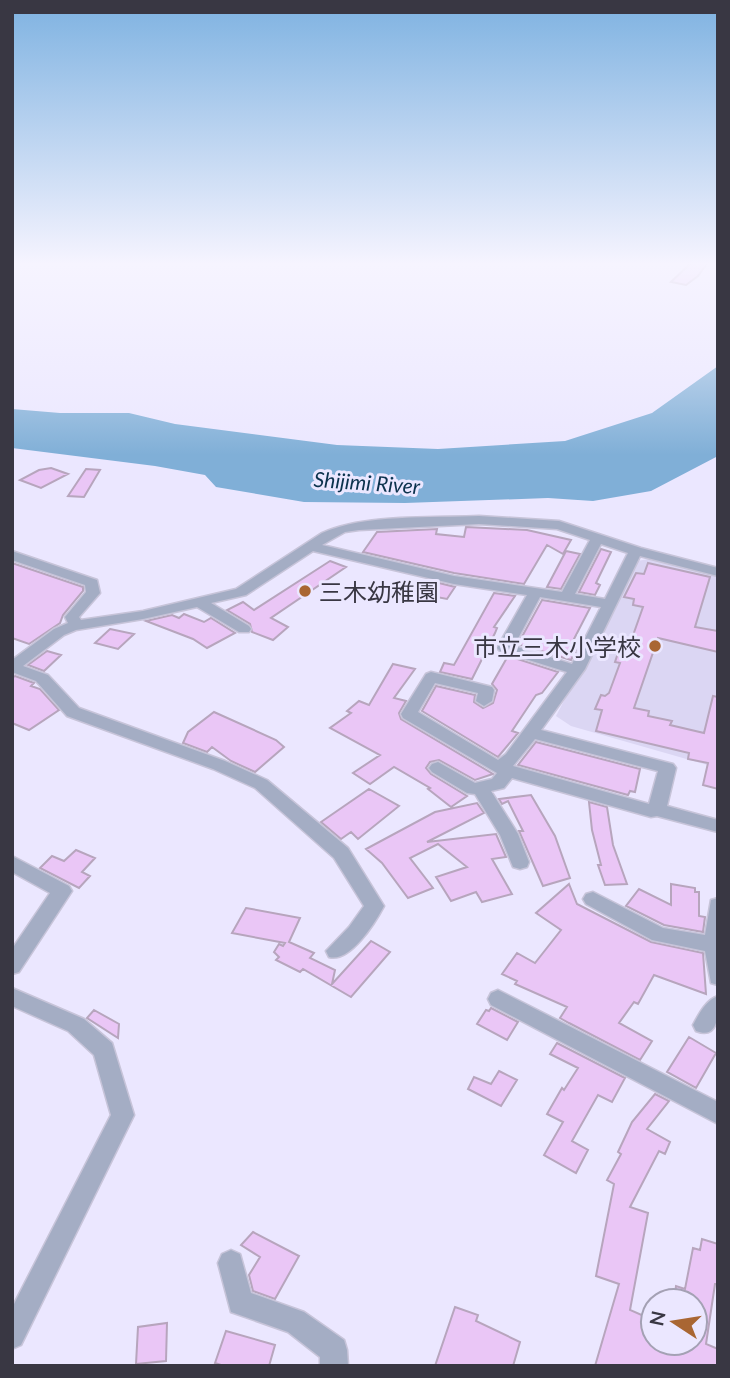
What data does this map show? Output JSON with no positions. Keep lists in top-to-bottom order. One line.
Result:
{"water":["Shijimi River"],"places":["三木幼稚園","市立三木小学校"],"north":"left"}
